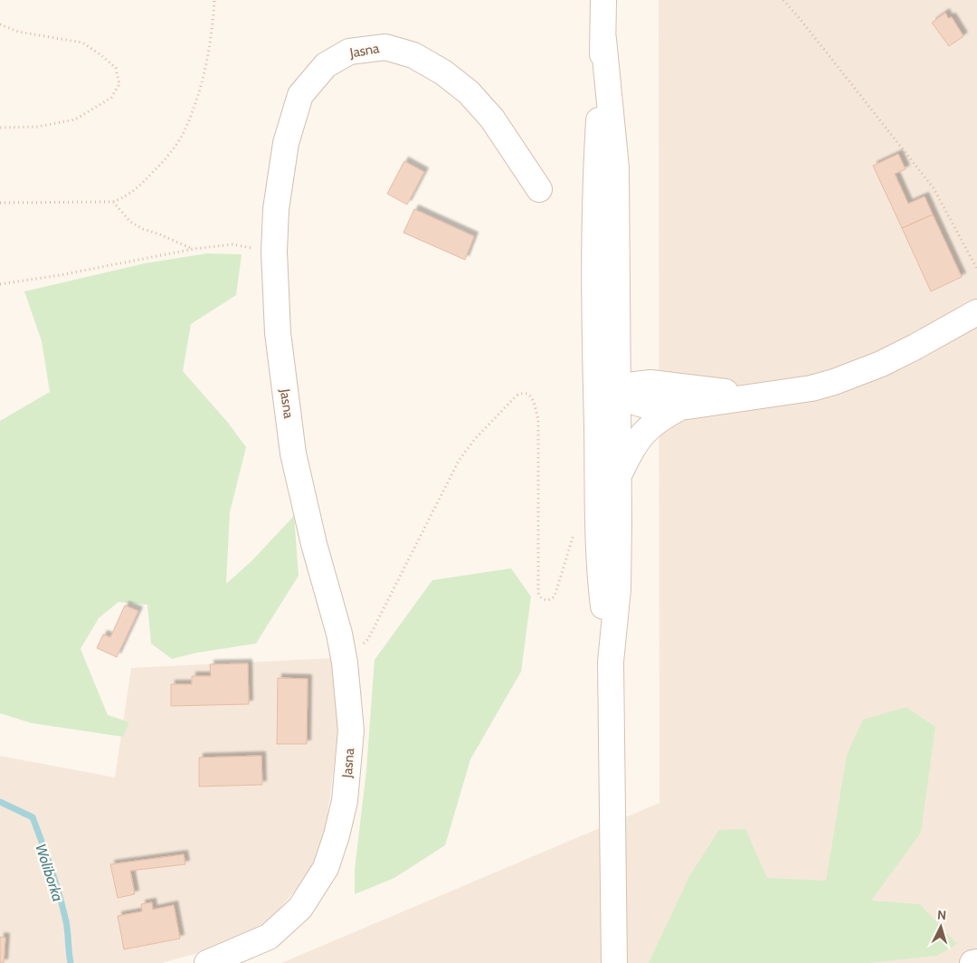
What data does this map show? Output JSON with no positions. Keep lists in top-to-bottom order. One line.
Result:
{"streets":{"main road":["Jasna"]},"water":["Woliborka"],"north":"top"}
